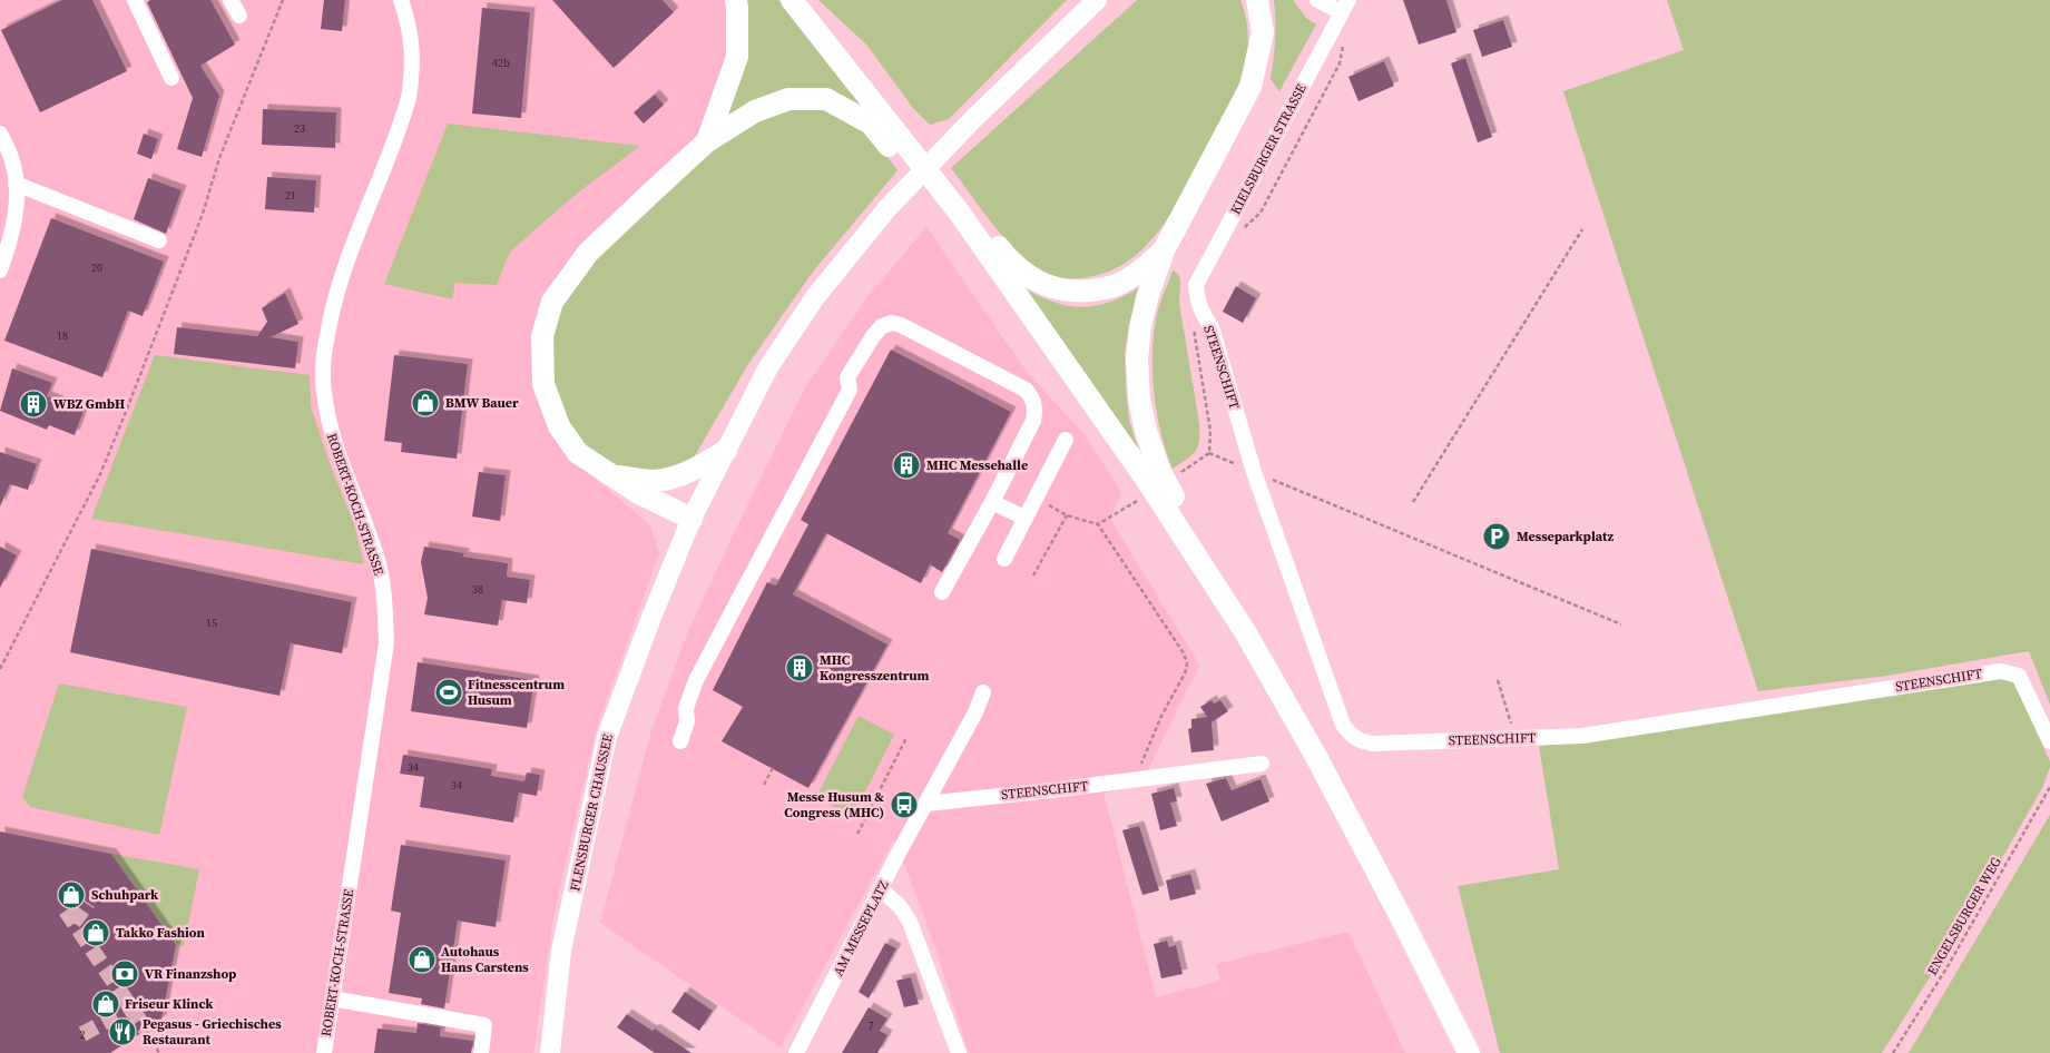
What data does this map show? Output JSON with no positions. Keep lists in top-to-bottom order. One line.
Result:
{"streets":{"main road":["FLENSBURGER CHAUSSEE"],"street":["KIELSBURGER STRASSE","STEENSCHIFT","ROBERT-KOCH-STRASSE","AM MESSEPLATZ"],"path":["ENGELSBURGER WEG"]},"crossings":[["KIELSBURGER STRASSE","STEENSCHIFT"],["STEENSCHIFT","AM MESSEPLATZ"]],"places":{"shop":["BMW Bauer","Schuhpark","Takko Fashion","Autohaus Hans Carstens","Friseur Klinck"],"building":["WBZ GmbH","MHC Messehalle","MHC Kongresszentrum"],"parking":["Messeparkplatz"],"sports":["Fitnesscentrum Husum"],"bus stop":["Messe Husum & Congress (MHC)"],"bank":["VR Finanzshop"],"restaurant":["Pegasus - Griechisches Restaurant"]},"house_numbers":["42b","23","21","20","18","38","15","34","34","7","2"]}
